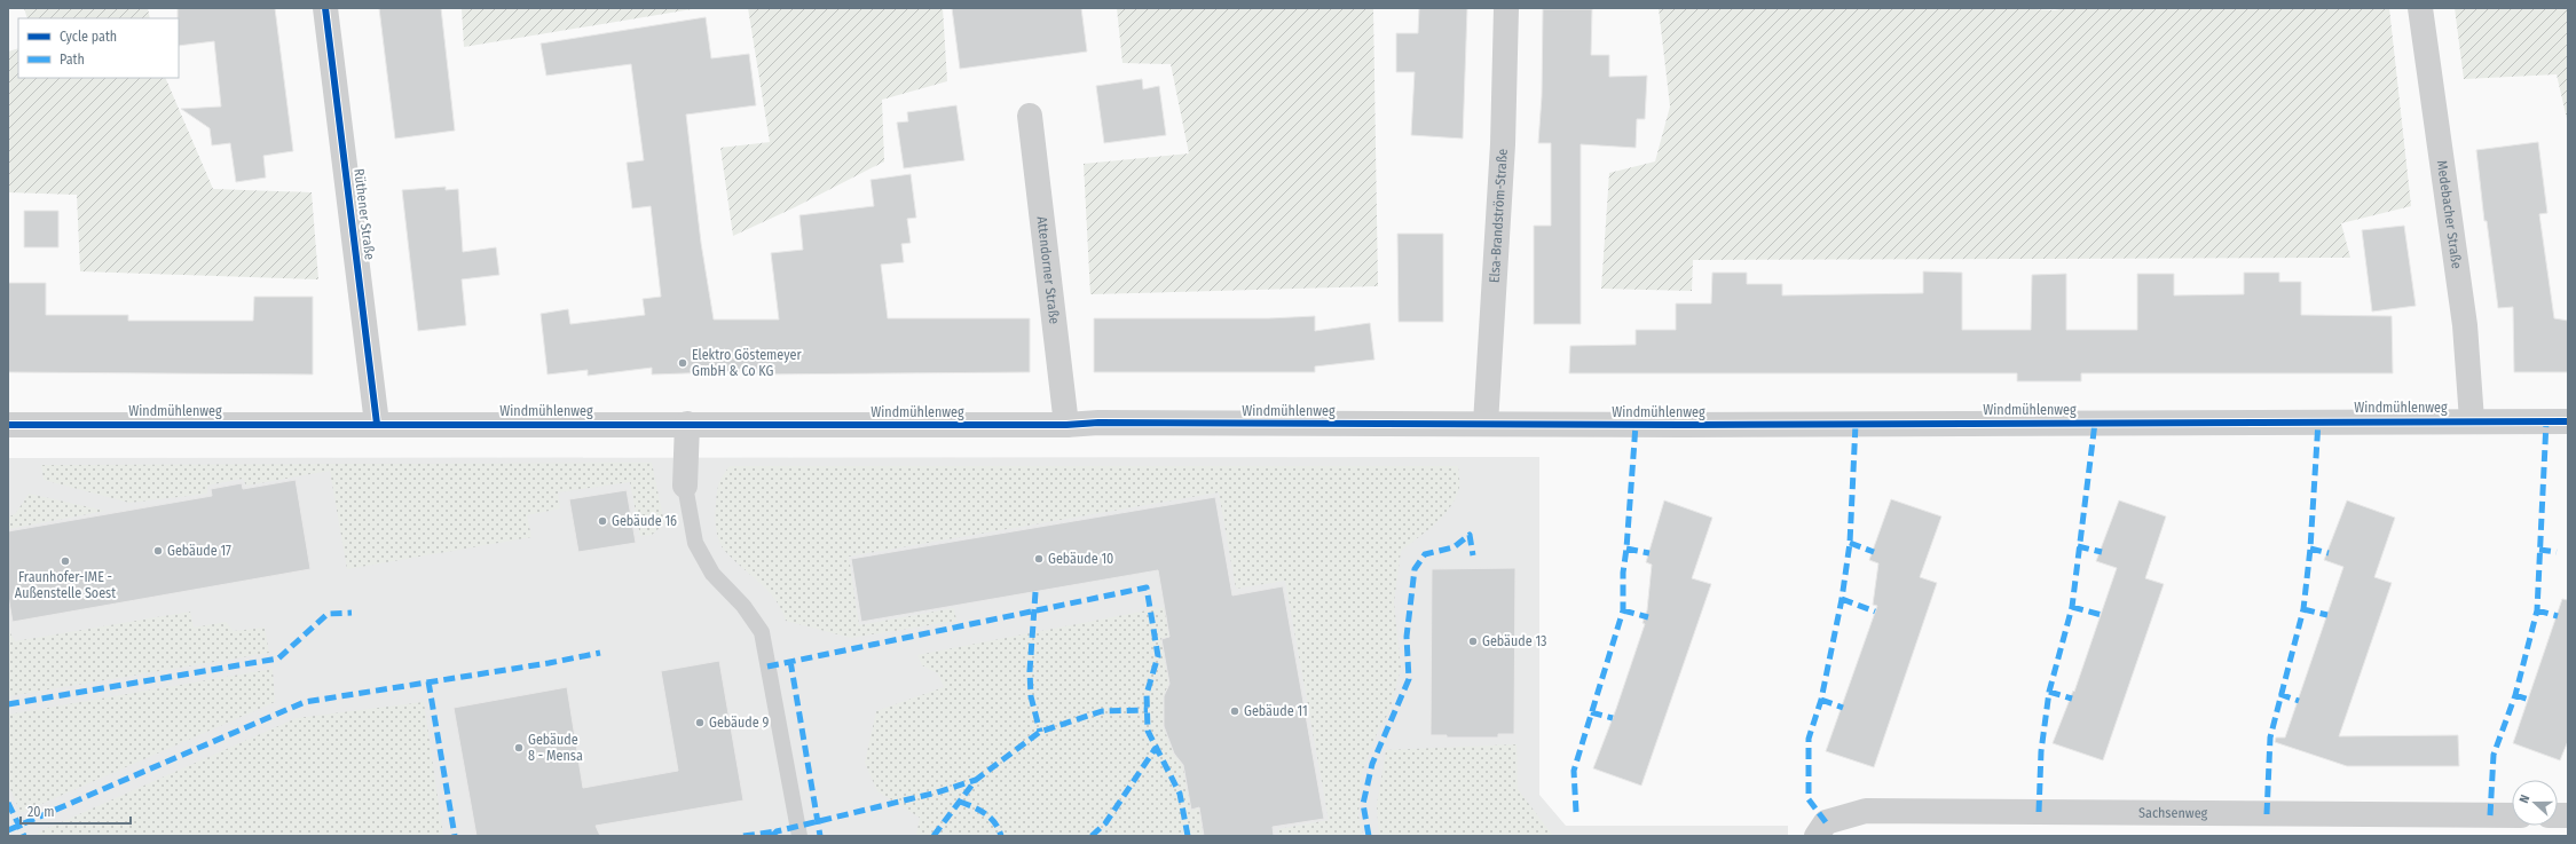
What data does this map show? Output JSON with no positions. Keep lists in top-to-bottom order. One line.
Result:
{"streets":{"street":["Rüthener Straße","Medebacher Straße","Elsa-Brandström-Straße","Attendorner Straße","Windmühlenweg","Sachsenweg"]},"crossings":[["Rüthener Straße","Windmühlenweg"],["Medebacher Straße","Windmühlenweg"],["Elsa-Brandström-Straße","Windmühlenweg"],["Attendorner Straße","Windmühlenweg"]],"places":["Elektro Göstemeyer GmbH & Co KG","Gebäude 16","Gebäude 17","Gebäude 10","Fraunhofer-IME - Außenstelle Soest","Gebäude 13","Gebäude 11","Gebäude 9","Gebäude 8 - Mensa"],"legend":["Cycle path","Path"],"scale_bar":"20 m","north":"left"}
